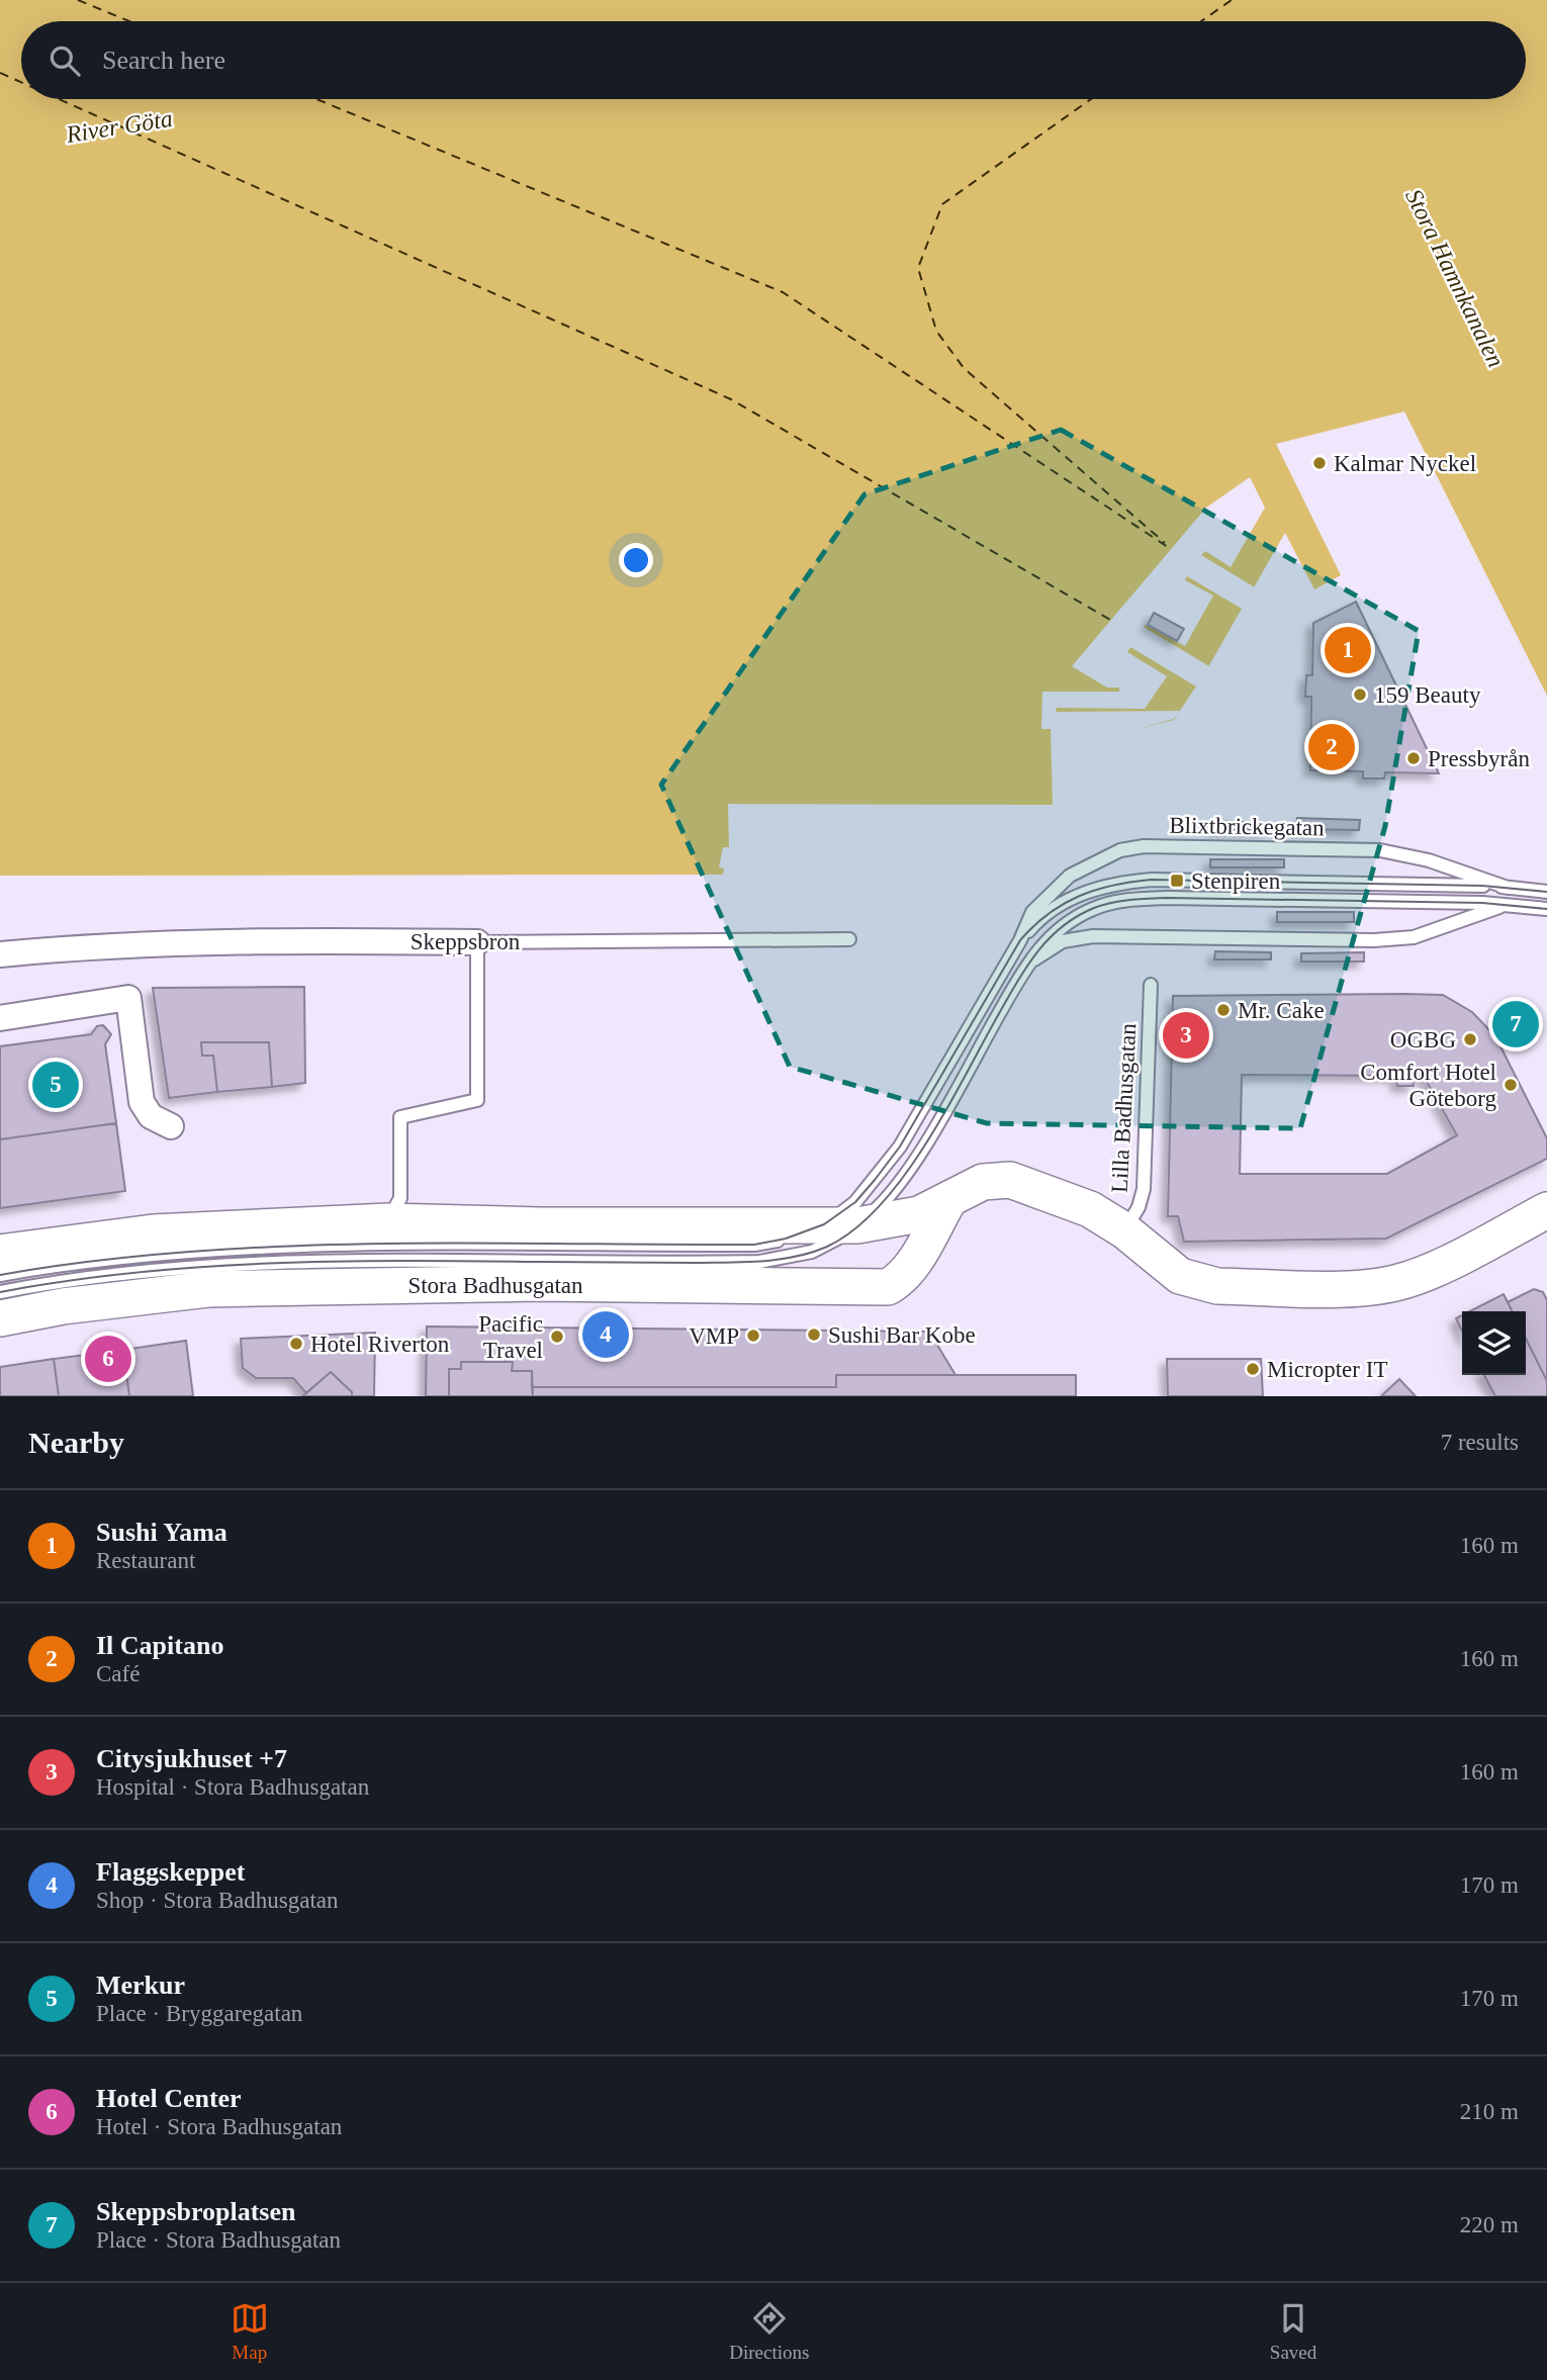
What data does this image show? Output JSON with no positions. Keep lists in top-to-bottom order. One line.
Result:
{"streets":{"street":["Skeppsbron","Stora Badhusgatan"],"lane":["Blixtbrickegatan","Lilla Badhusgatan"]},"crossings":[["Blixtbrickegatan","Stora Badhusgatan"],["Lilla Badhusgatan","Stora Badhusgatan"]],"water":["River Göta","Stora Hamnkanalen"],"places":{"other":["Kalmar Nyckel","159 Beauty","Pressbyrån","Mr. Cake","OGBG","Comfort Hotel Göteborg","Sushi Bar Kobe","VMP","Pacific Travel","Hotel Riverton","Micropter IT"],"transit":["Stenpiren"]},"page":{"search":"Search here","pins":["1","2","7","3","5","4","6"],"heading":["Nearby","7 results"],"list":[{"mark":"1","name":"Sushi Yama","note":"Restaurant","value":"160 m"},{"mark":"2","name":"Il Capitano","note":"Café","value":"160 m"},{"mark":"3","name":"Citysjukhuset +7","note":"Hospital · Stora Badhusgatan","value":"160 m"},{"mark":"4","name":"Flaggskeppet","note":"Shop · Stora Badhusgatan","value":"170 m"},{"mark":"5","name":"Merkur","note":"Place · Bryggaregatan","value":"170 m"},{"mark":"6","name":"Hotel Center","note":"Hotel · Stora Badhusgatan","value":"210 m"},{"mark":"7","name":"Skeppsbroplatsen","note":"Place · Stora Badhusgatan","value":"220 m"}],"nav":["Map","Directions","Saved"]}}
